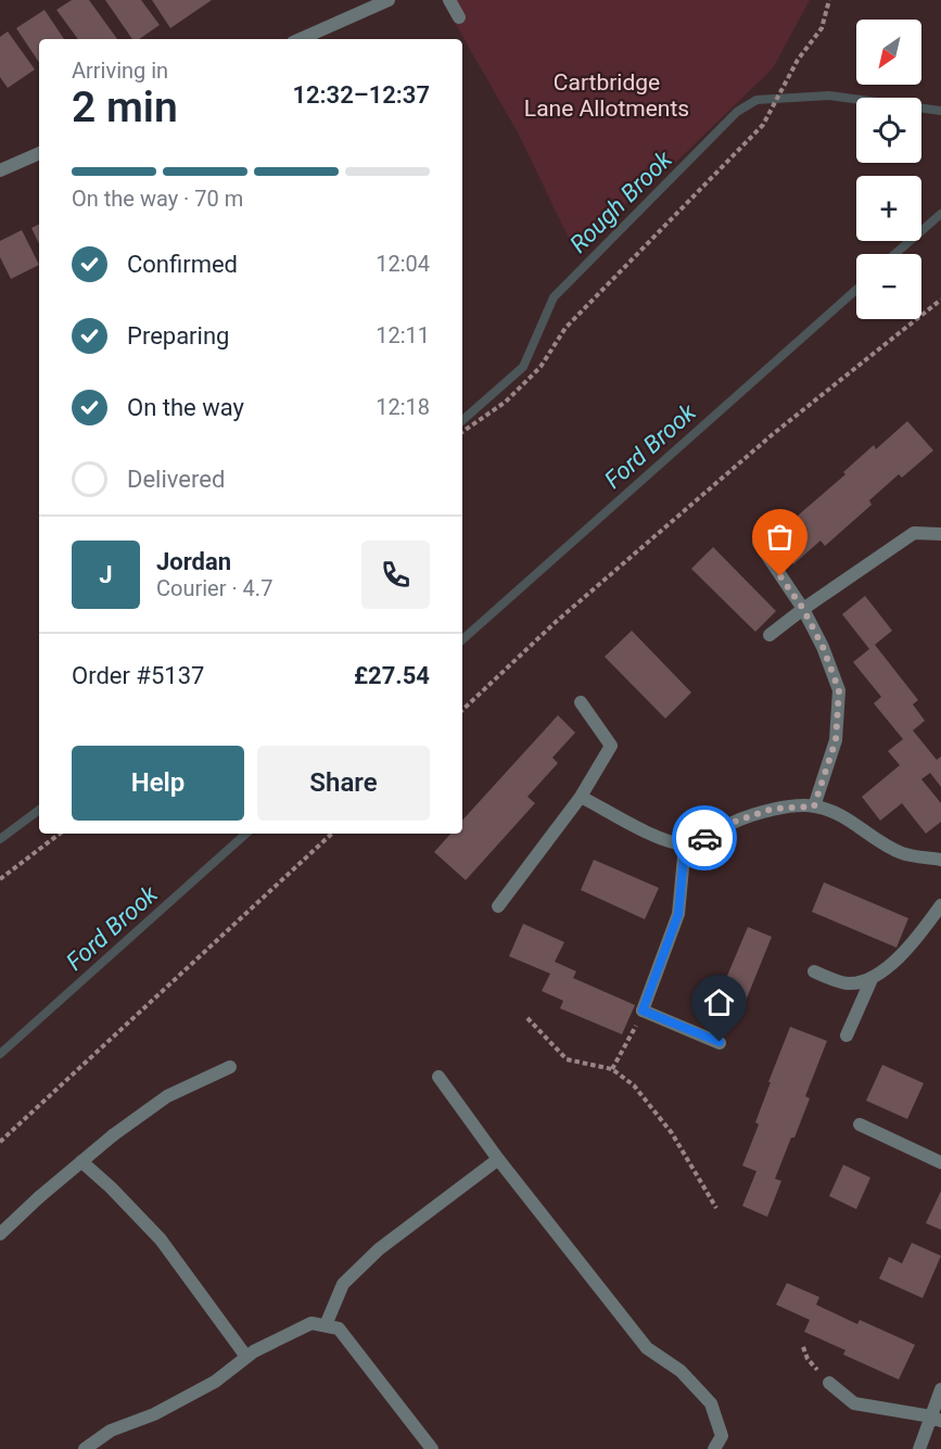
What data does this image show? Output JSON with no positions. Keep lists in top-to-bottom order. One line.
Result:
{"water":["Rough Brook","Ford Brook"],"parks":["Cartbridge Lane Allotments"],"north":"bottom left","page":{"map_buttons":["+","−"],"heading":["2 min","Arriving in","12:32–12:37"],"panel":["Jordan","Courier · 4.7","Order #5137","£27.54"],"bar":"On the way · 70 m","list":[["Confirmed","12:04"],["Preparing","12:11"],["On the way","12:18"],"Delivered"],"round":"J","buttons":["Help","Share"]}}
